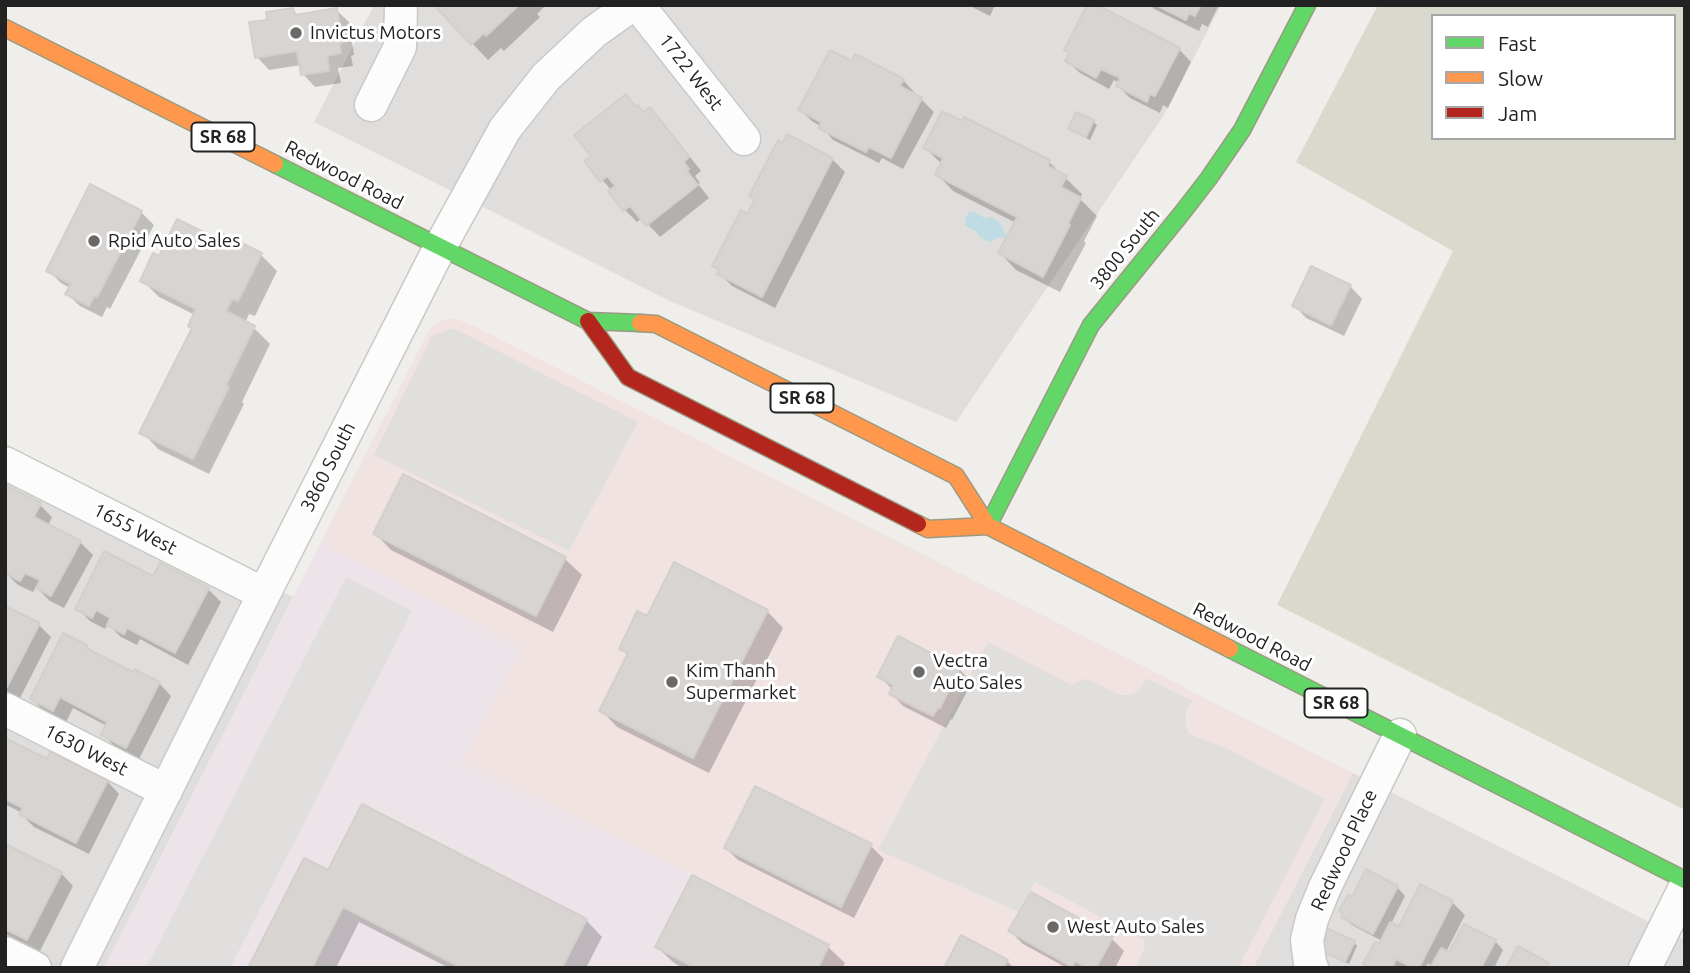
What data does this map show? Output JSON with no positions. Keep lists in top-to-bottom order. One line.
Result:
{"streets":{"main road":["SR 68","Redwood Road","3800 South"],"street":["1722 West","3860 South","1655 West","1630 West","Redwood Place"]},"crossings":[["Redwood Road","3800 South"],["Redwood Road","3860 South"],["Redwood Road","Redwood Place"],["3860 South","1655 West"],["3860 South","1630 West"]],"places":["Invictus Motors","Rpid Auto Sales","Vectra Auto Sales","Kim Thanh Supermarket","West Auto Sales"],"legend":["Fast","Slow","Jam"]}
